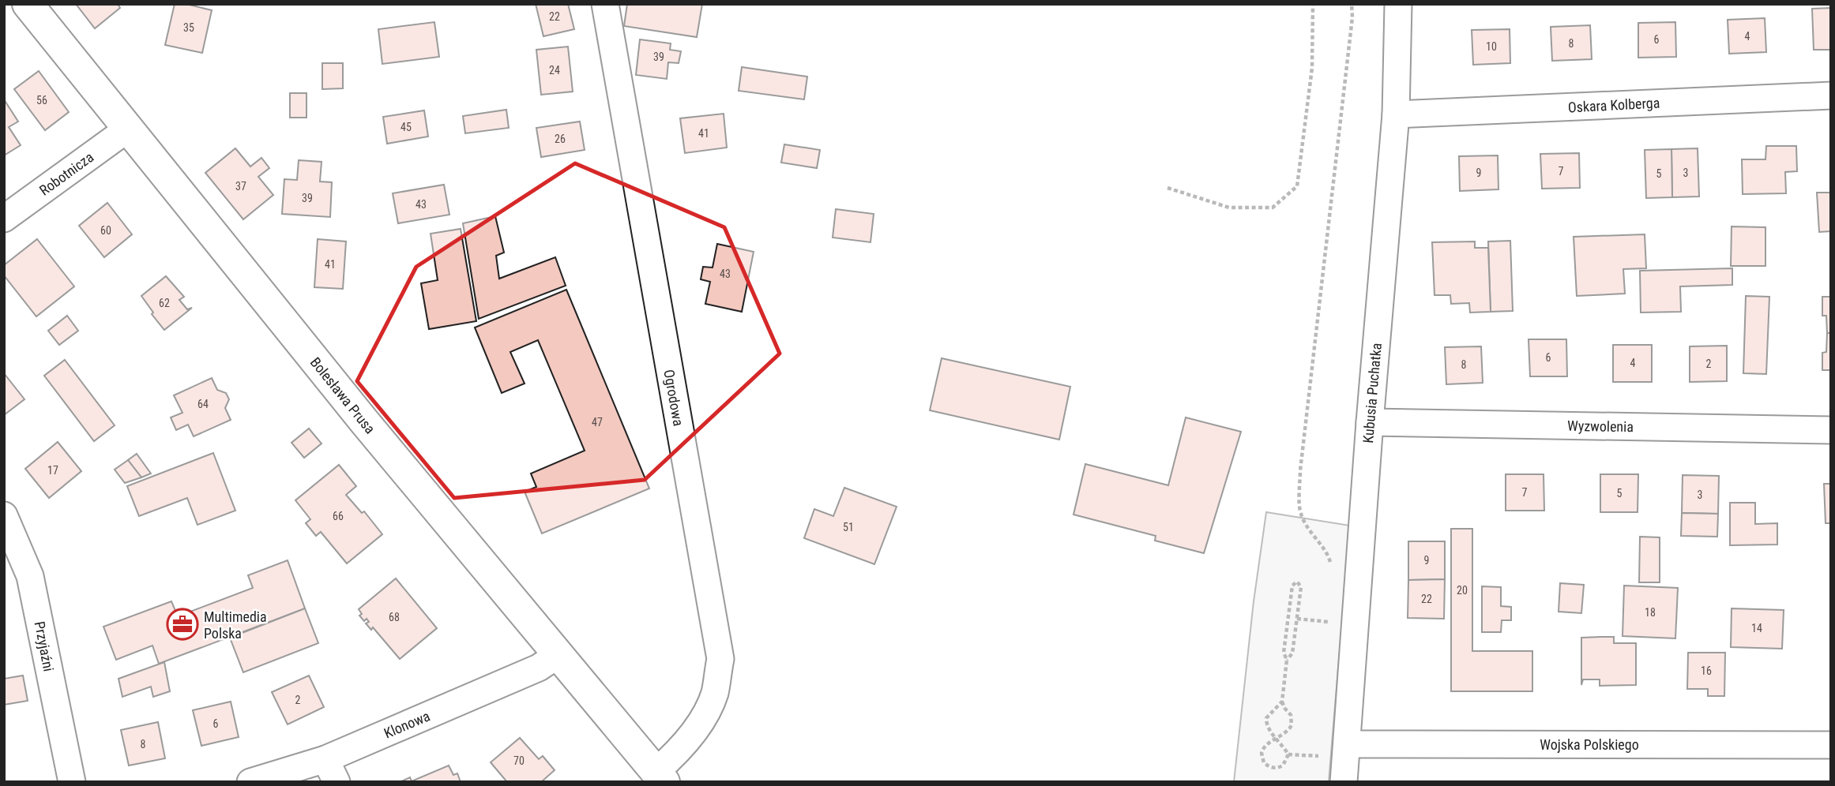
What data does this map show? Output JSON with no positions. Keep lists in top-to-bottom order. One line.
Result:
{"streets":{"street":["Oskara Kolberga","Robotnicza","Kubusia Puchatka","Bolesława Prusa","Ogrodowa","Wyzwolenia","Przyjaźni","Klonowa","Wojska Polskiego"]},"crossings":[["Oskara Kolberga","Kubusia Puchatka"],["Robotnicza","Bolesława Prusa"],["Kubusia Puchatka","Wyzwolenia"],["Kubusia Puchatka","Wojska Polskiego"],["Bolesława Prusa","Ogrodowa"],["Bolesława Prusa","Klonowa"]],"places":{"office":["Multimedia Polska"]},"house_numbers":["22","35","4","6","8","10","39","24","56","45","41","26","7","9","3","5","37","39","43","60","41","43","62","6","4","2","8","64","47","17","7","5","3","66","51","9","20","22","18","68","14","16","2","6","8","70"]}
